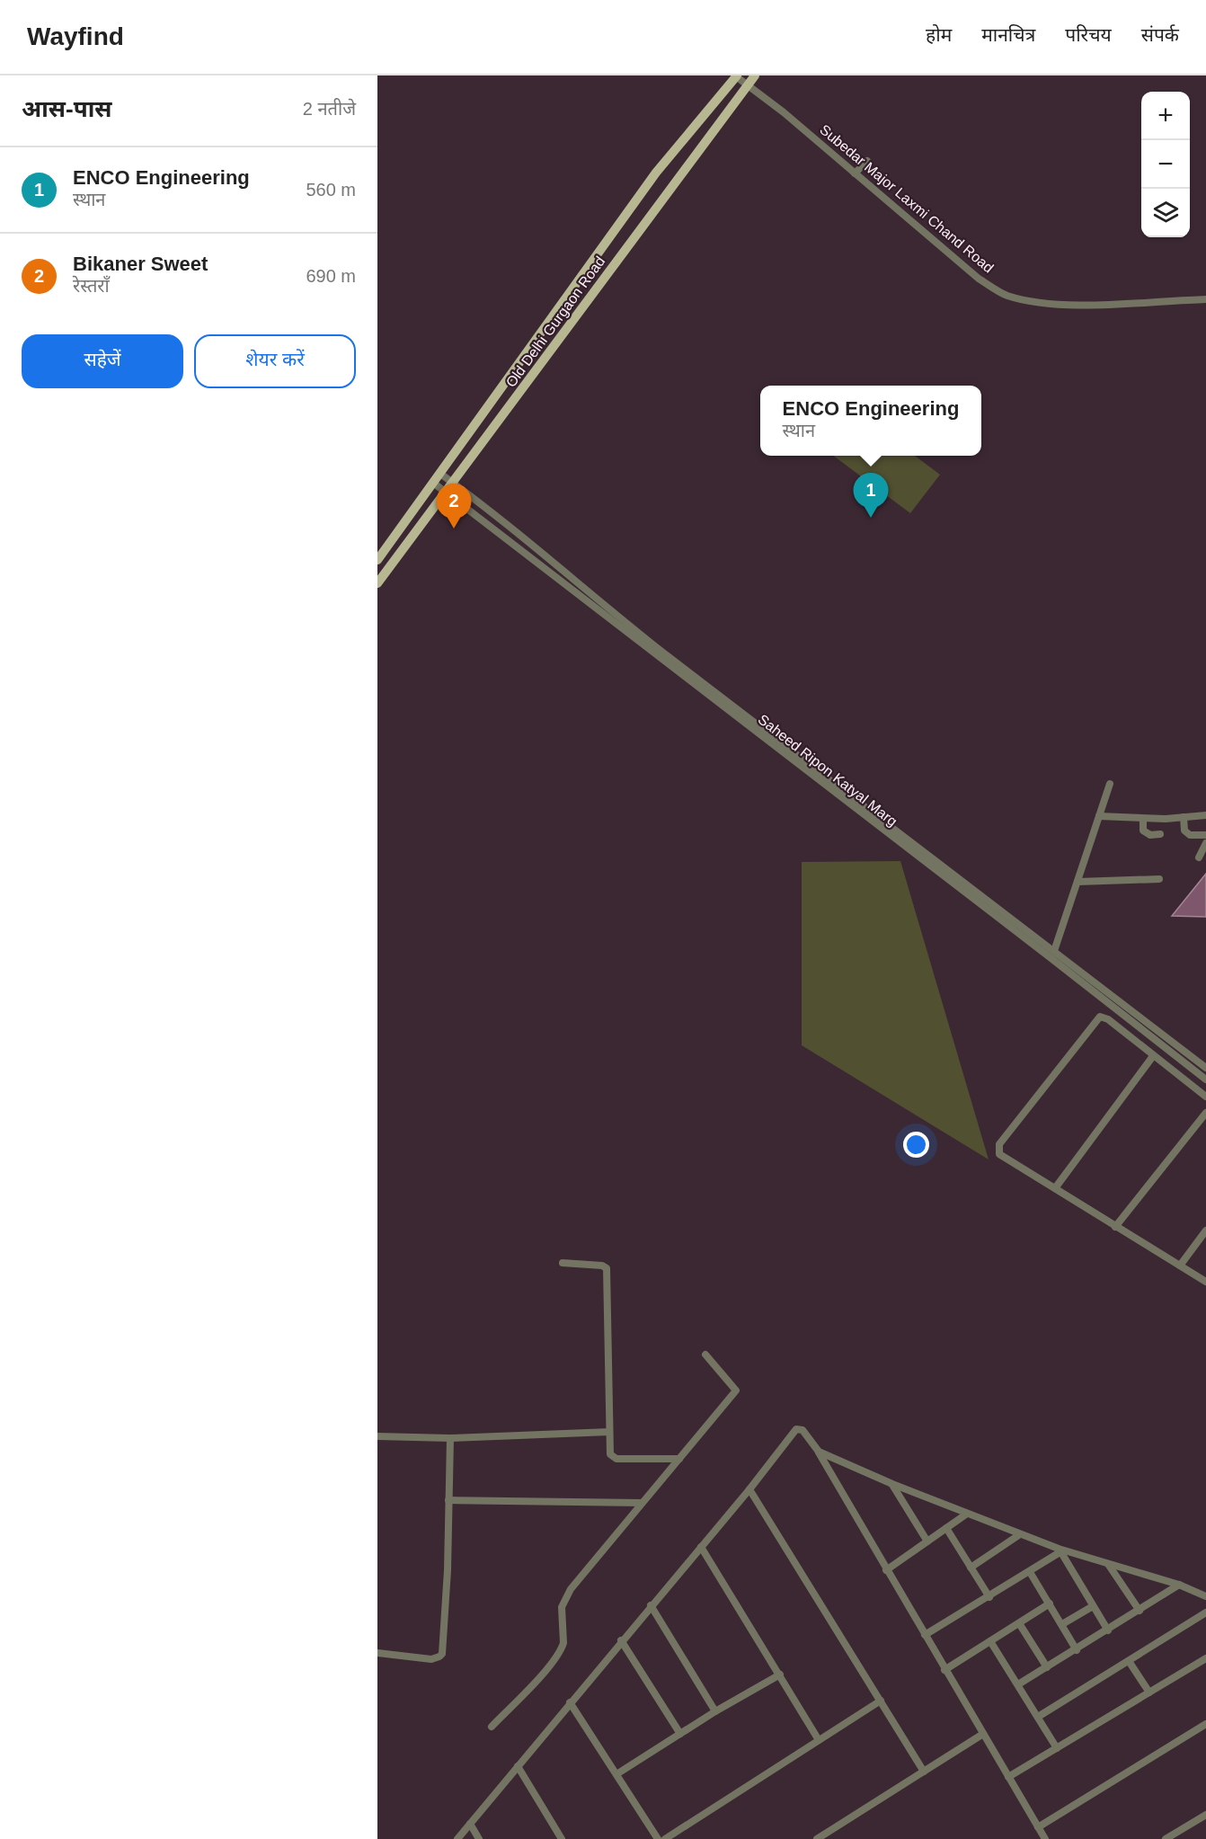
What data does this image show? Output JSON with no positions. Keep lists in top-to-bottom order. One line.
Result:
{"streets":{"main road":["Old Delhi Gurgaon Road"],"street":["Subedar Major Laxmi Chand Road","Saheed Ripon Katyal Marg"]},"crossings":[["Subedar Major Laxmi Chand Road","Old Delhi Gurgaon Road"],["Old Delhi Gurgaon Road","Saheed Ripon Katyal Marg"]],"page":{"header":"Wayfind","nav":["होम","मानचित्र","परिचय","संपर्क"],"heading":["आस-पास","2 नतीजे"],"map_buttons":["+","−"],"list":[{"mark":"1","name":"ENCO Engineering","note":"स्थान","value":"560 m"},{"mark":"2","name":"Bikaner Sweet","note":"रेस्तराँ","value":"690 m"}],"buttons":["सहेजें","शेयर करें"],"popup":["ENCO Engineering","स्थान"],"pins":["1","2"]}}
